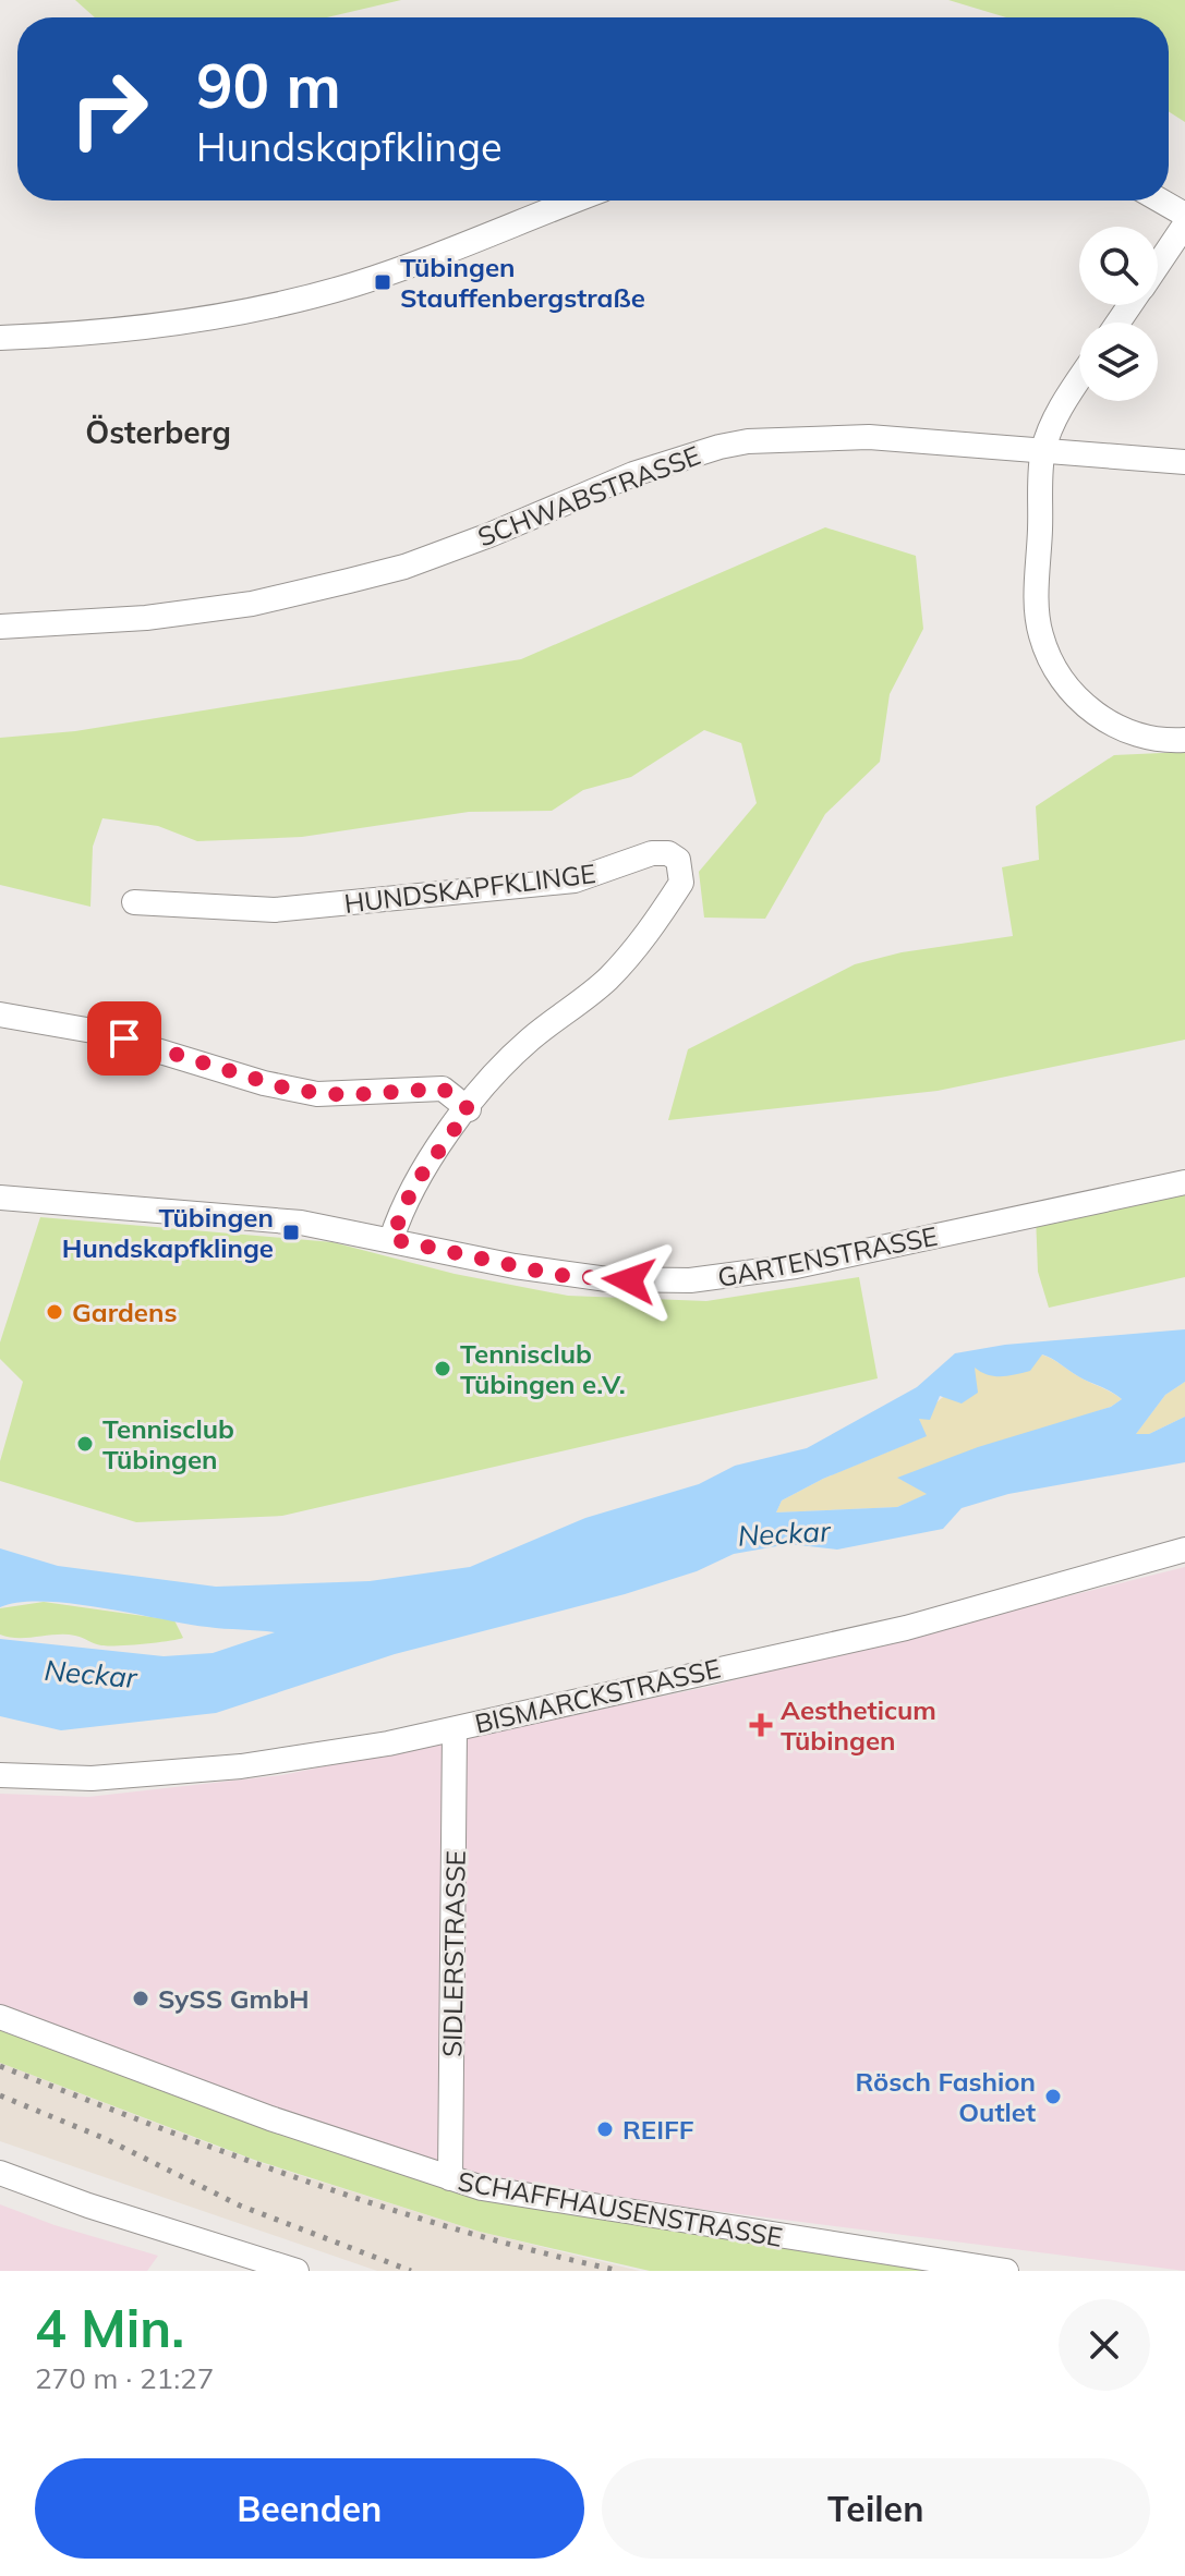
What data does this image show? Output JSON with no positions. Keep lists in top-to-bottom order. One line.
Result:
{"streets":{"street":["SCHWABSTRASSE","HUNDSKAPFKLINGE","GARTENSTRASSE","BISMARCKSTRASSE","SIDLERSTRASSE","SCHAFFHAUSENSTRASSE"]},"crossings":[["HUNDSKAPFKLINGE","GARTENSTRASSE"],["BISMARCKSTRASSE","SIDLERSTRASSE"],["SIDLERSTRASSE","SCHAFFHAUSENSTRASSE"]],"districts":["Österberg"],"water":["Neckar"],"places":{"transit":["Tübingen Stauffenbergstraße","Tübingen Hundskapfklinge"],"other":["Gardens","Tennisclub Tübingen e.V.","Tennisclub Tübingen","SySS GmbH","Rösch Fashion Outlet","REIFF"],"health":["Aestheticum Tübingen"]},"page":{"turn":["90 m","Hundskapfklinge"],"heading":["4 Min.","270 m · 21:27"],"buttons":["Beenden","Teilen"]}}
